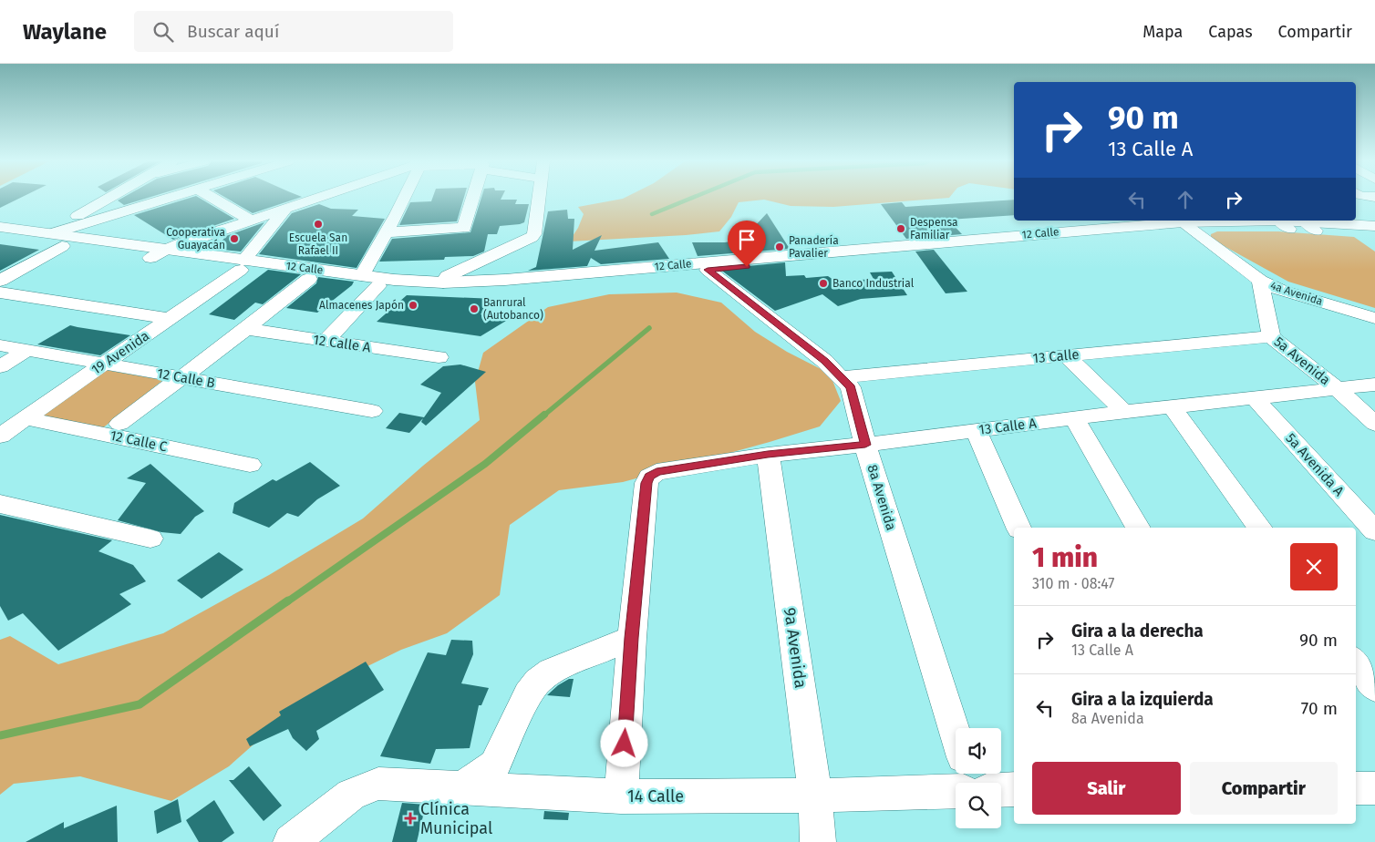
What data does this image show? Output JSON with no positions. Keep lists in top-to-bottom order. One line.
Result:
{"streets":{"main road":["12 Calle"],"street":["4a Avenida","12 Calle A","19 Avenida","13 Calle","5a Avenida","12 Calle B","13 Calle A","12 Calle C","5a Avenida A","8a Avenida","9a Avenida","14 Calle"]},"crossings":[["12 Calle","4a Avenida"],["12 Calle","19 Avenida"],["12 Calle","8a Avenida"],["4a Avenida","5a Avenida"],["19 Avenida","12 Calle B"],["19 Avenida","12 Calle C"],["13 Calle","5a Avenida"],["13 Calle","8a Avenida"],["5a Avenida","13 Calle A"],["13 Calle A","5a Avenida A"],["13 Calle A","8a Avenida"],["13 Calle A","9a Avenida"],["9a Avenida","14 Calle"]],"places":{"other":["Escuela San Rafael II","Despensa Familiar","Cooperativa Guayacán","Panadería Pavalier","Banco Industrial","Almacenes Japón","Banrural (Autobanco)"],"health":["Clínica Municipal"]},"page":{"header":"Waylane","search":"Buscar aquí","nav":["Mapa","Capas","Compartir"],"turn":["90 m","13 Calle A"],"heading":["1 min","310 m · 08:47"],"list":[{"name":"Gira a la derecha","note":"13 Calle A","value":"90 m"},{"name":"Gira a la izquierda","note":"8a Avenida","value":"70 m"}],"buttons":["Salir","Compartir"]}}
